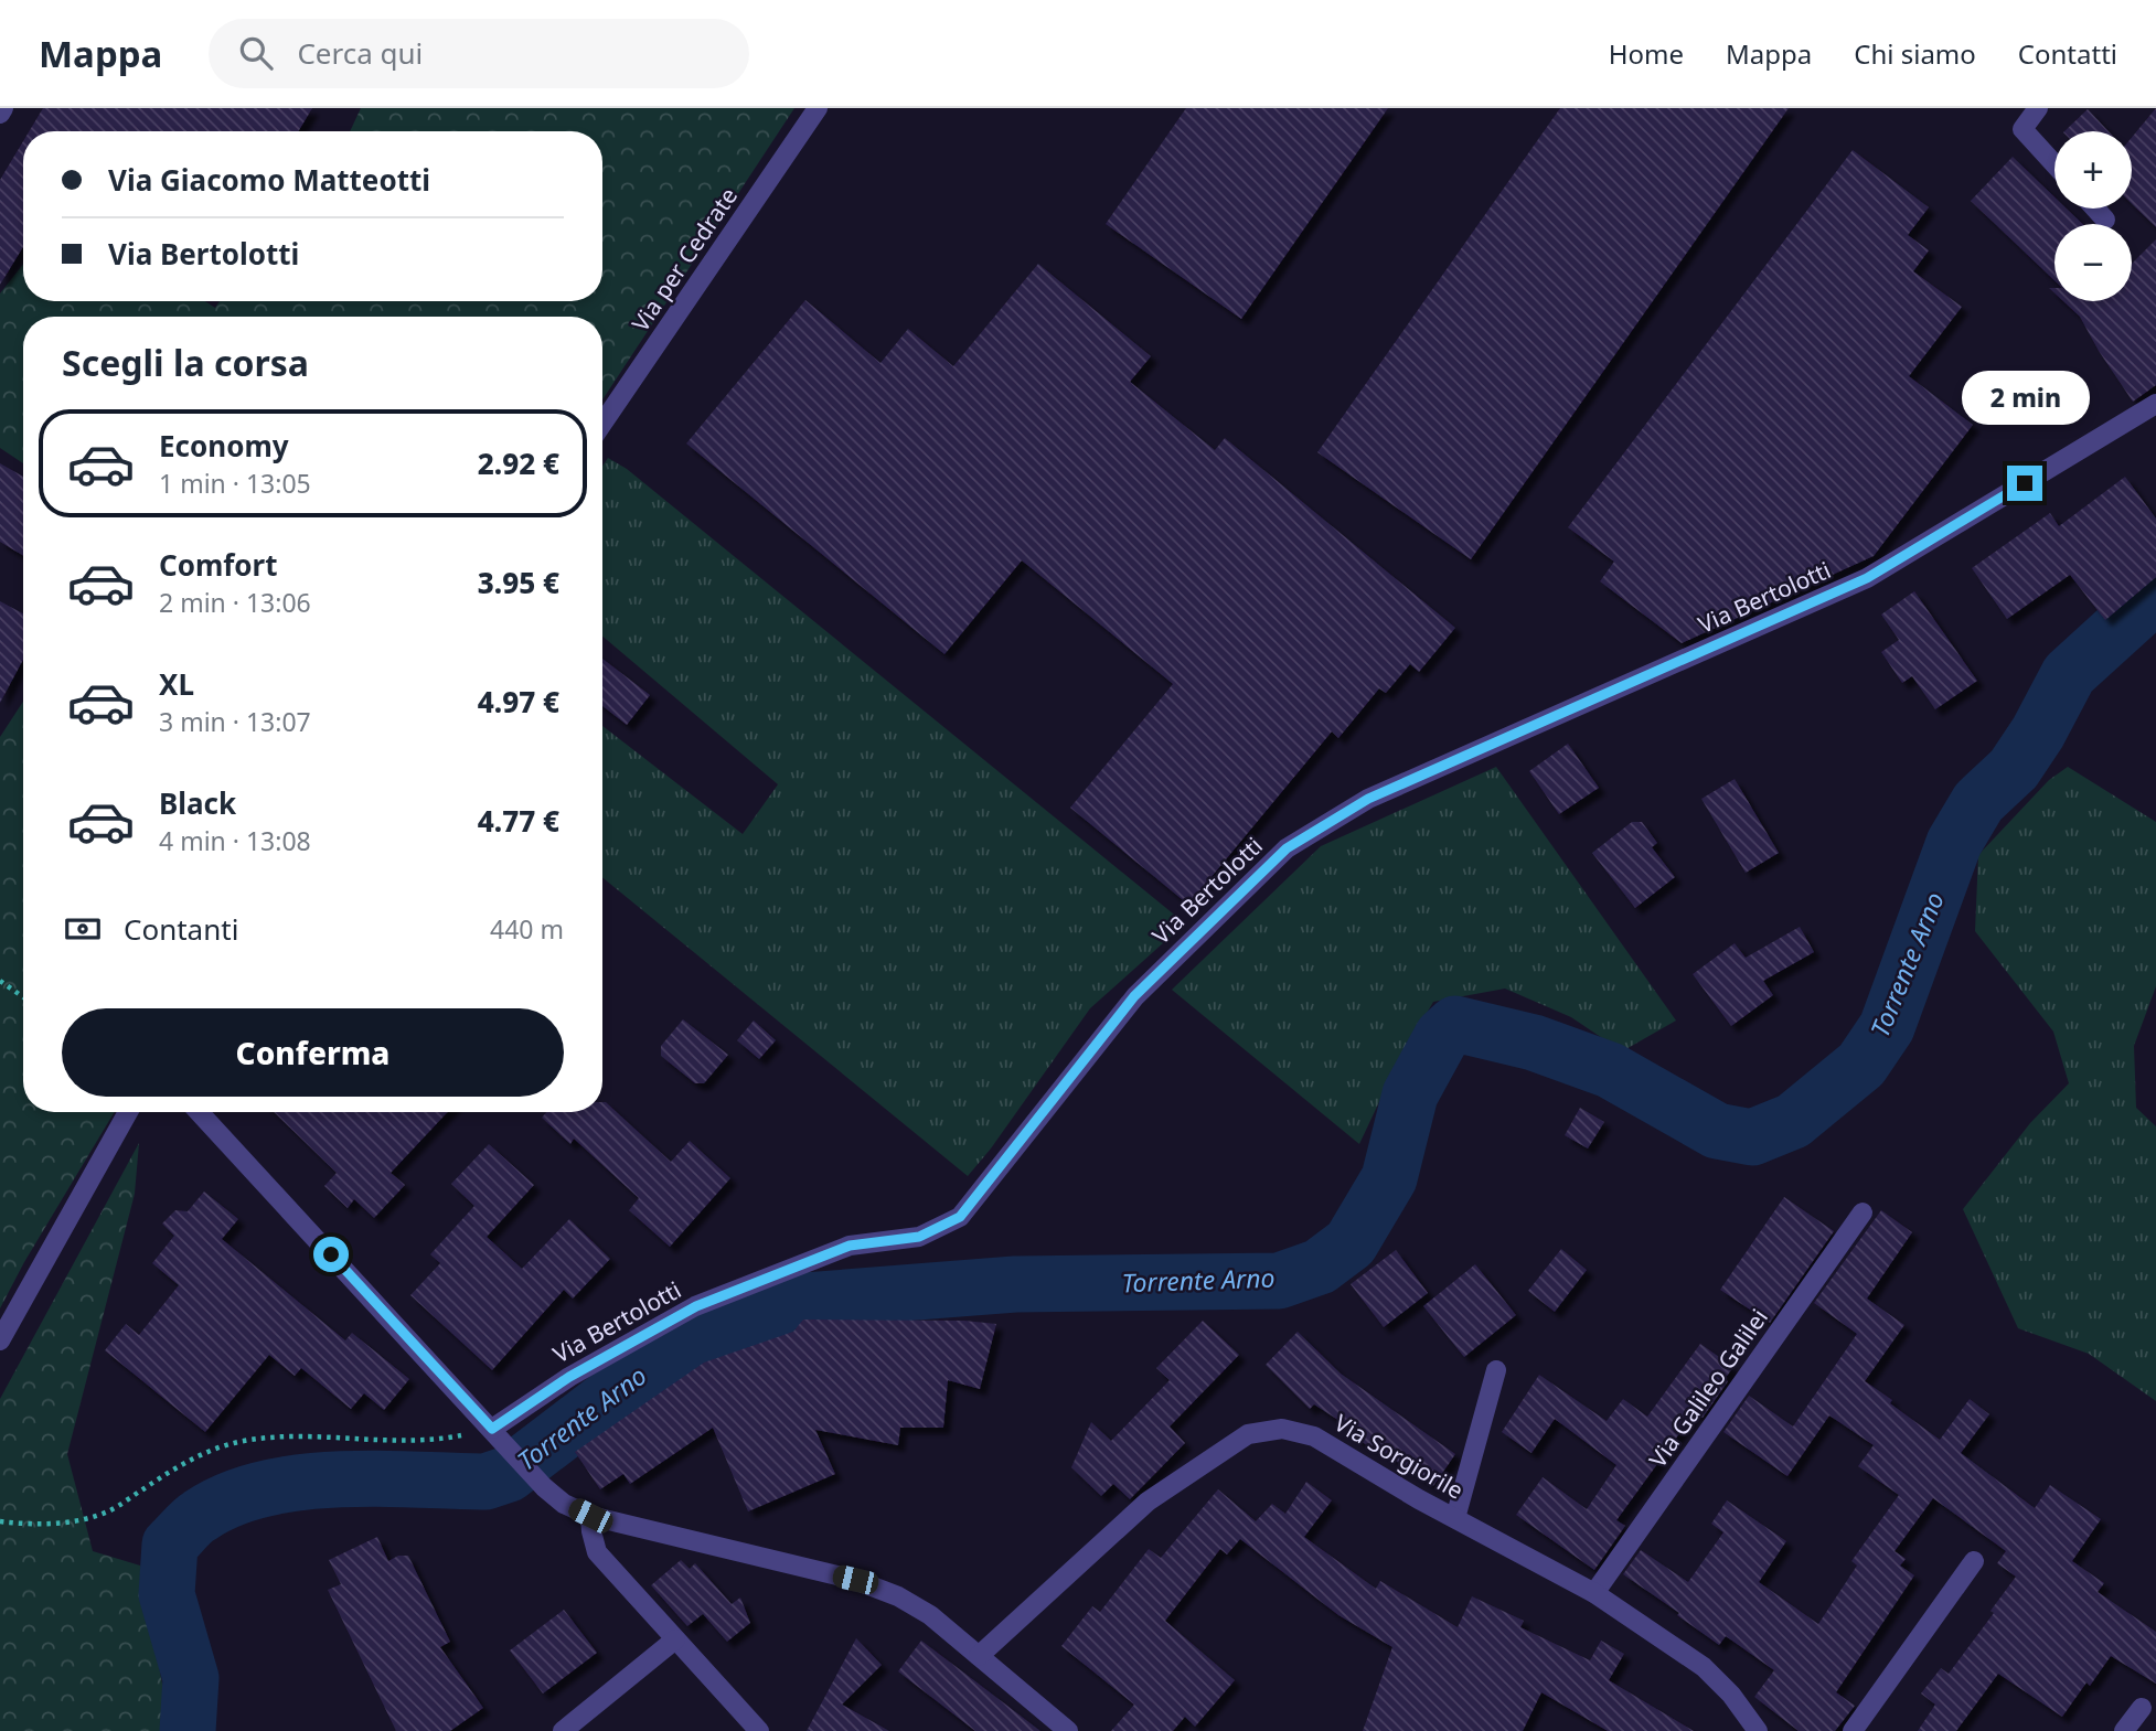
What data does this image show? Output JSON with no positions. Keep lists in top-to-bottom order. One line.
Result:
{"streets":{"street":["Via per Cedrate","Via Bertolotti","Via Galileo Galilei","Via Sorgiorile"]},"crossings":[["Via Galileo Galilei","Via Sorgiorile"]],"water":["Torrente Arno"],"page":{"header":"Mappa","search":"Cerca qui","nav":["Home","Mappa","Chi siamo","Contatti"],"map_buttons":["+","−"],"banner":["Via Giacomo Matteotti","Via Bertolotti"],"heading":"Scegli la corsa","bubble":"2 min","list":[{"name":"Economy","note":"1 min · 13:05","value":"2.92 €"},{"name":"Comfort","note":"2 min · 13:06","value":"3.95 €"},{"name":"XL","note":"3 min · 13:07","value":"4.97 €"},{"name":"Black","note":"4 min · 13:08","value":"4.77 €"}],"pay":["Contanti","440 m"],"buttons":"Conferma"}}
